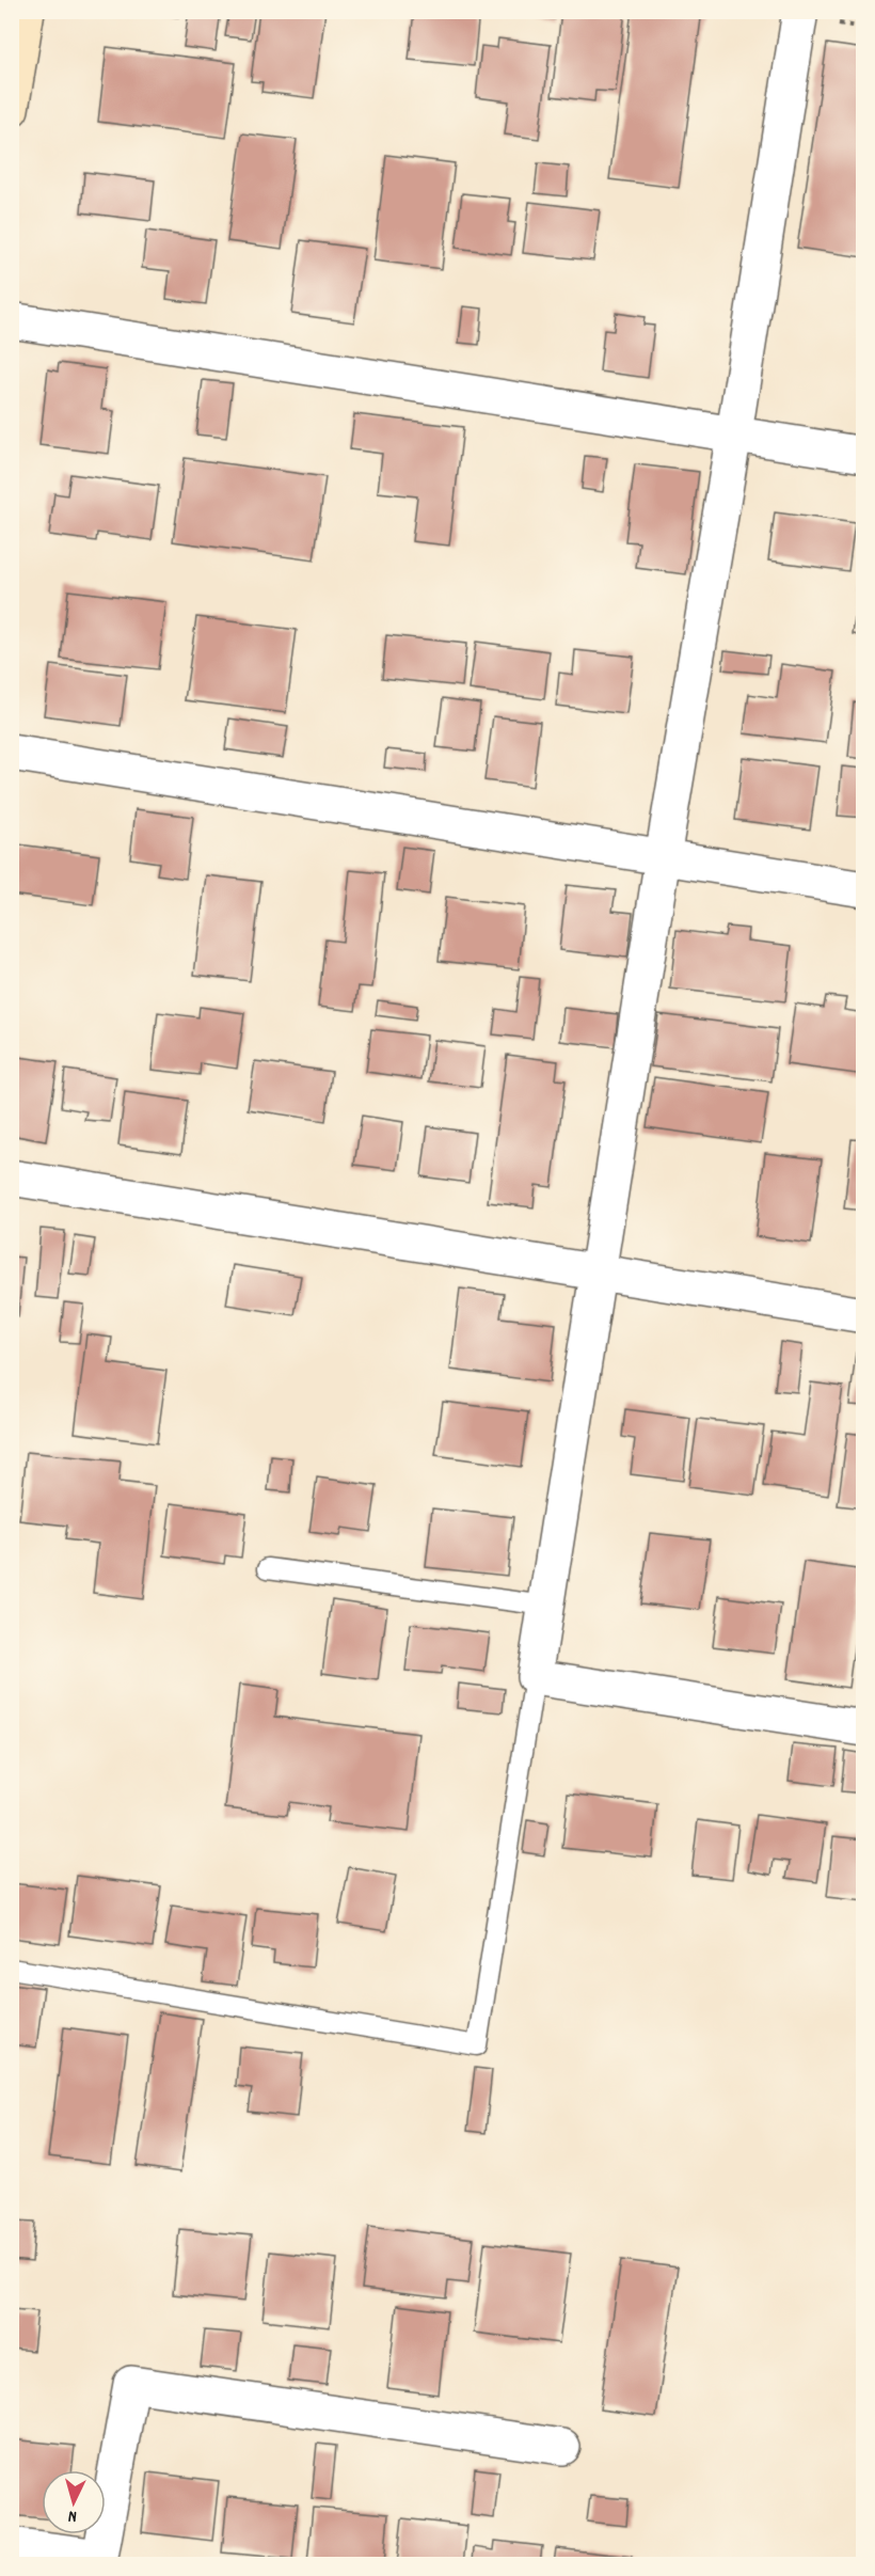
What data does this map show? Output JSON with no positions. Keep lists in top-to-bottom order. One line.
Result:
{"north":"bottom"}
